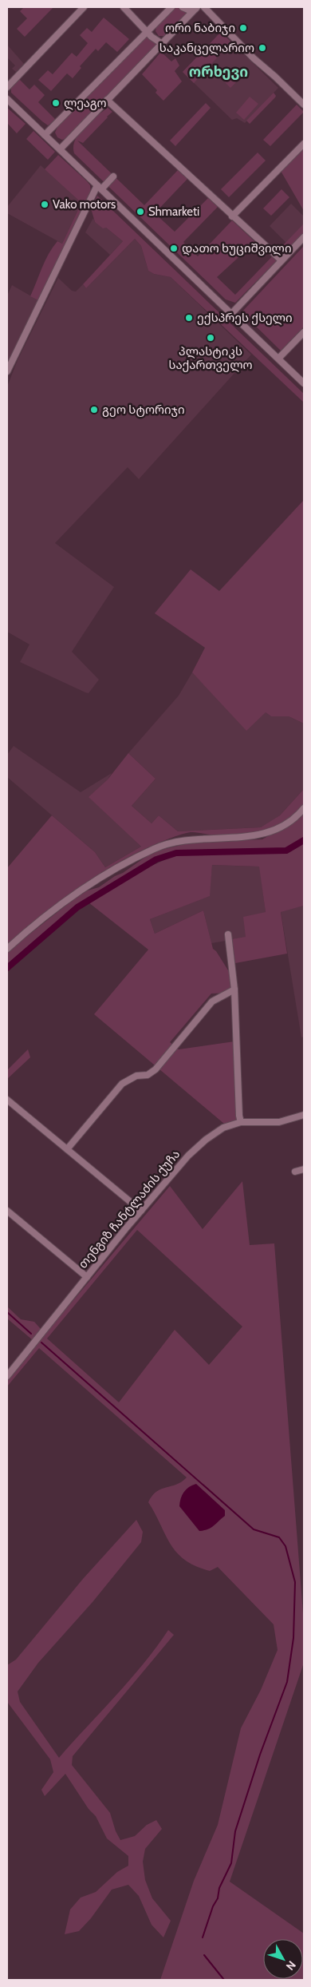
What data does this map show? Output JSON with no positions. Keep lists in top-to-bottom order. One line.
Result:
{"streets":{"street":["თენგიზ ჩანტლაძის ქუჩა"]},"districts":["ორხევი"],"places":["ორი ნაბიჯი","საკანცელარიო","ლეაგო","Vako motors","Shmarketi","დათო ხუციშვილი","ექსპრეს ქსელი","პლასტიკს საქართველო","გეო სტორიჯი"],"north":"bottom right"}
